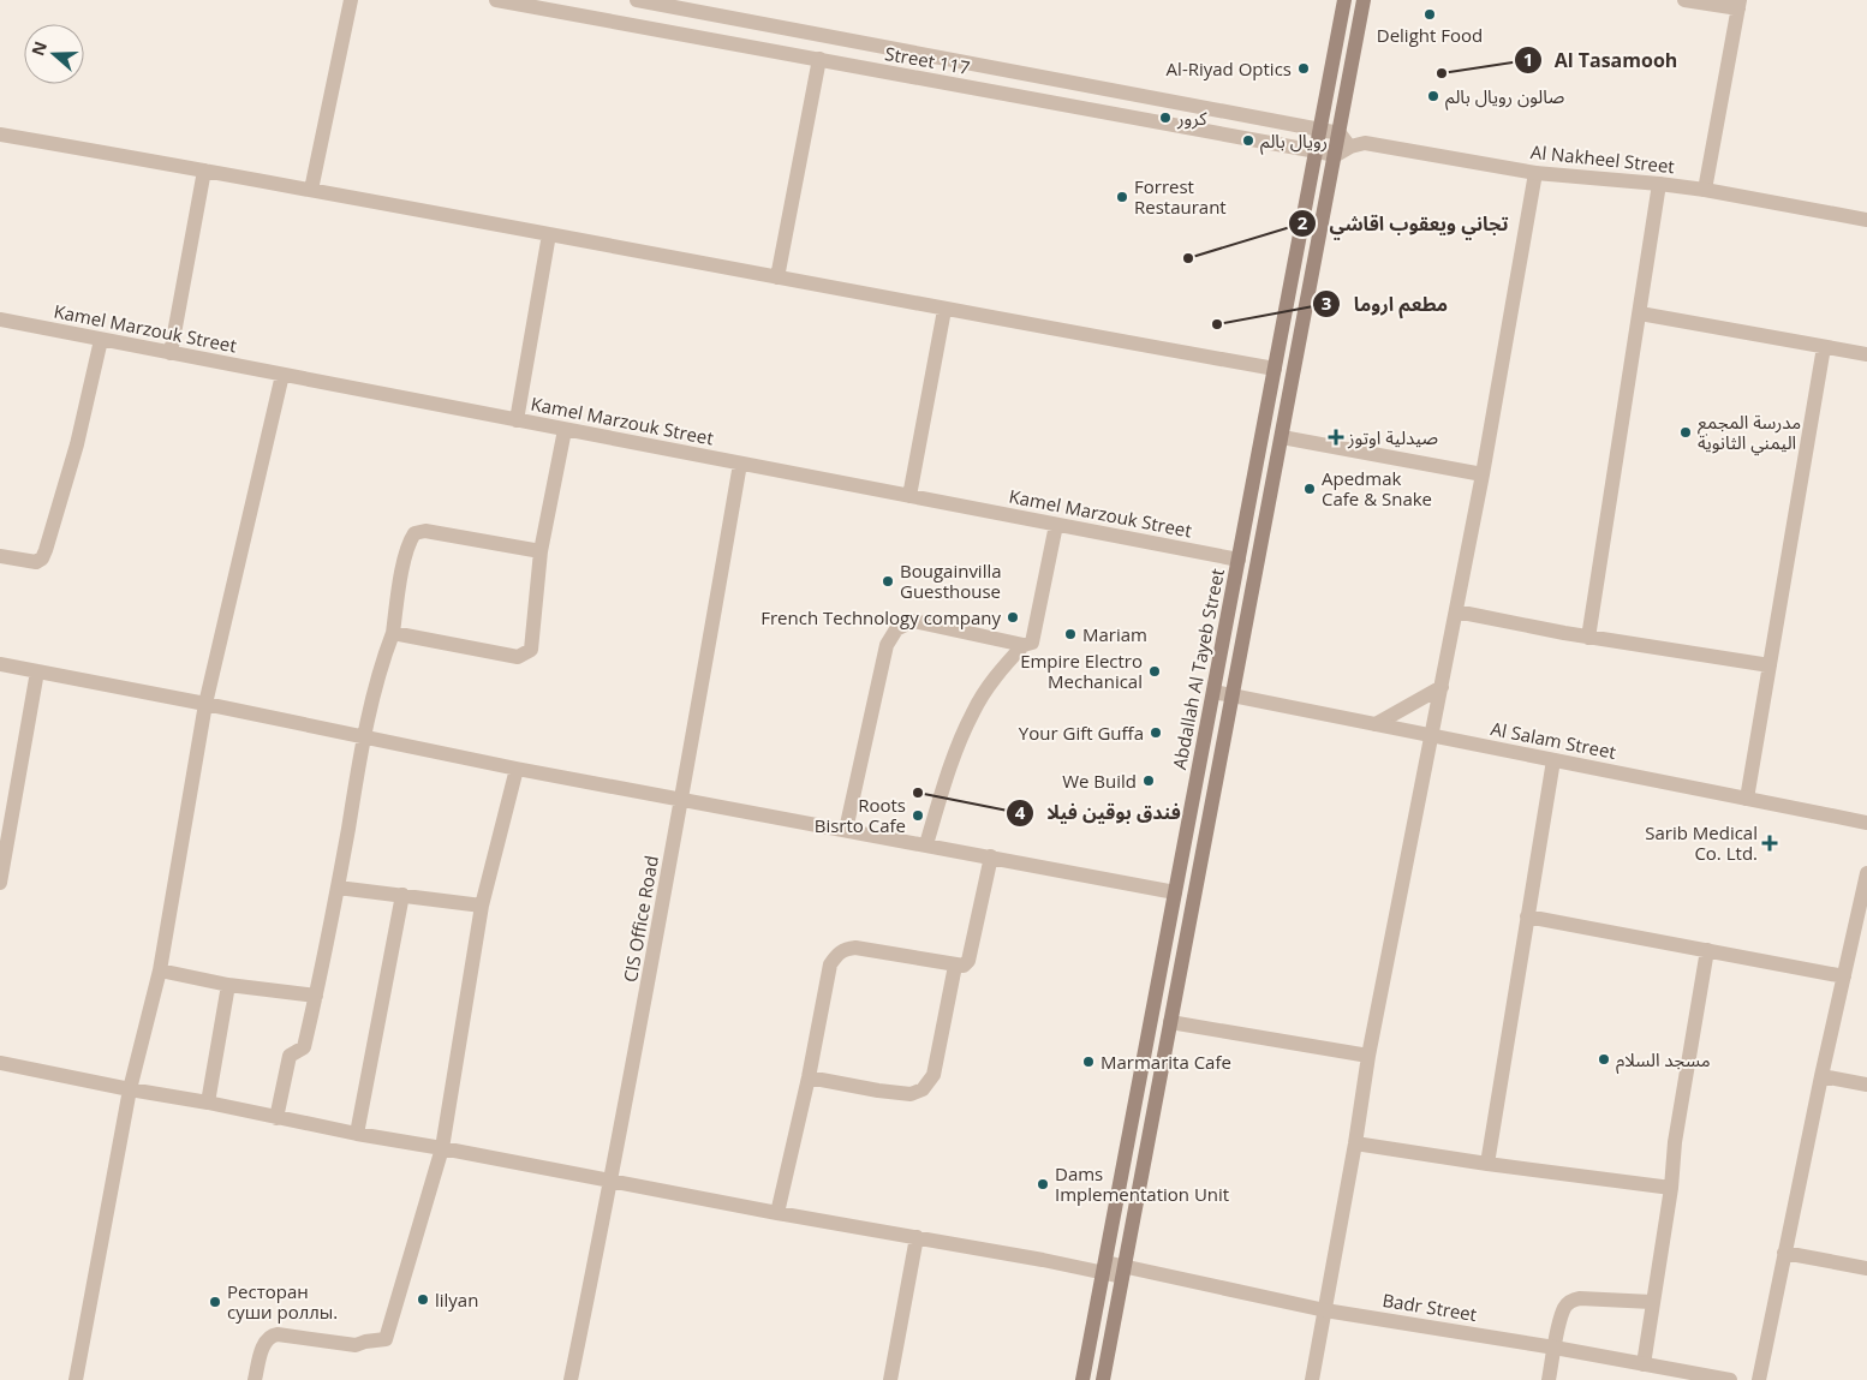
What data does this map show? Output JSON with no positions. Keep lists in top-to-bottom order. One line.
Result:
{"streets":{"main road":["Abdallah Al Tayeb Street"],"street":["Street 117","Al Nakheel Street","Kamel Marzouk Street","Al Salam Street","CIS Office Road","Badr Street"]},"crossings":[["Street 117","Abdallah Al Tayeb Street"],["Kamel Marzouk Street","Abdallah Al Tayeb Street"],["Kamel Marzouk Street","CIS Office Road"],["Abdallah Al Tayeb Street","Al Salam Street"],["Abdallah Al Tayeb Street","Badr Street"],["CIS Office Road","Badr Street"]],"places":{"other":["Delight Food","Al-Riyad Optics","Al Tasamooh","صالون رويال بالم","كرور","رويال بالم","Forrest Restaurant","تجاني ويعقوب اقاشي","مطعم اروما","مدرسة المجمع اليمني الثانوية","Apedmak Cafe & Snake","Bougainvilla Guesthouse","French Technology company","Mariam","Empire Electro Mechanical","Your Gift Guffa","We Build","فندق بوقين فيلا","Roots Bisrto Cafe","مسجد السلام","Marmarita Cafe","Dams Implementation Unit","lilyan","Ресторан суши роллы."],"health":["صيدلية اوتوز","Sarib Medical Co. Ltd."]},"north":"left"}
